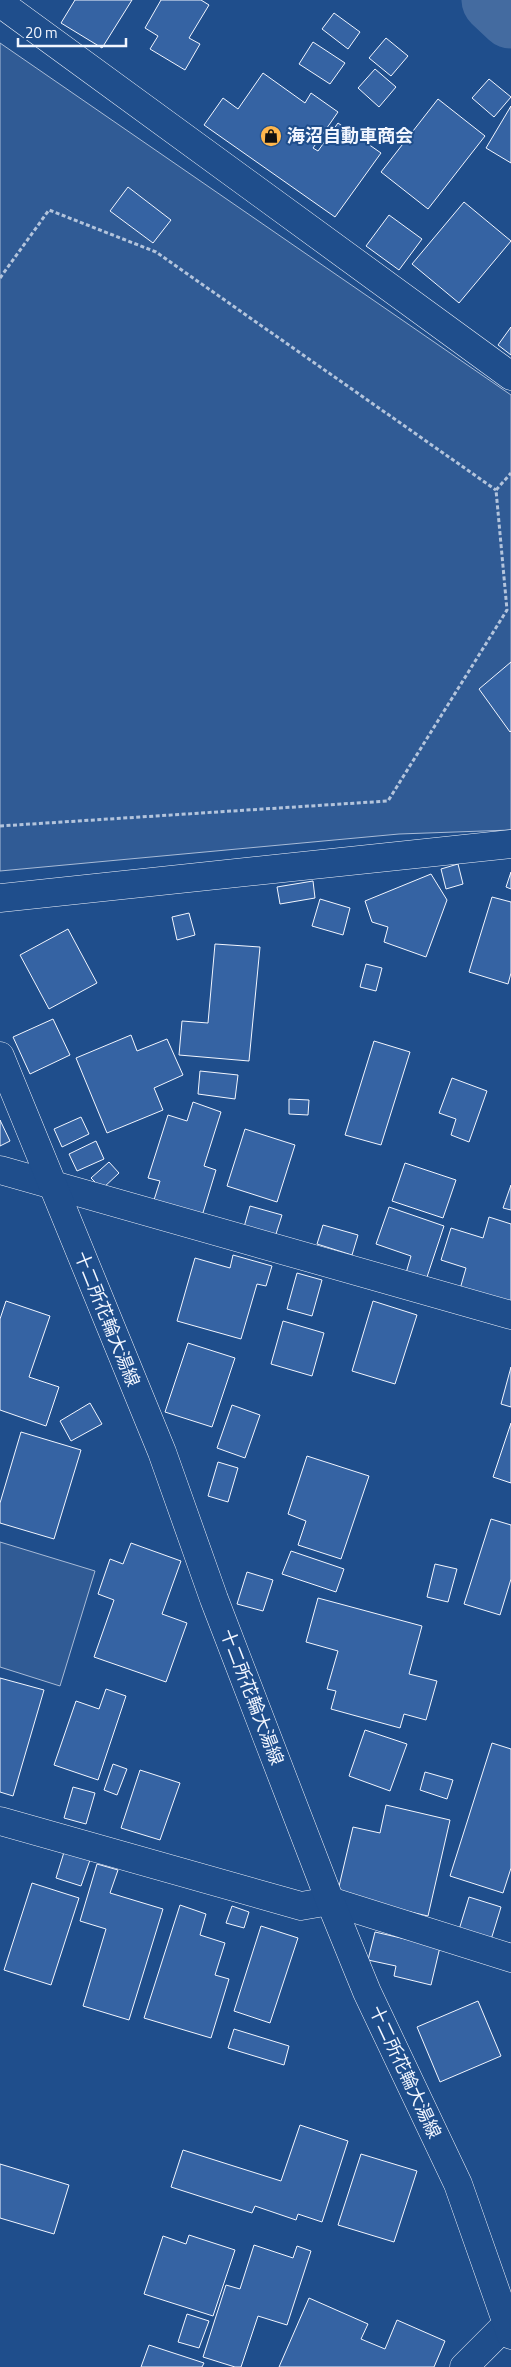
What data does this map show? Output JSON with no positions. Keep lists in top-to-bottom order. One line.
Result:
{"streets":{"street":["十二所花輪大湯線"]},"places":{"shop":["海沼自動車商会"]},"scale_bar":"20 m"}
